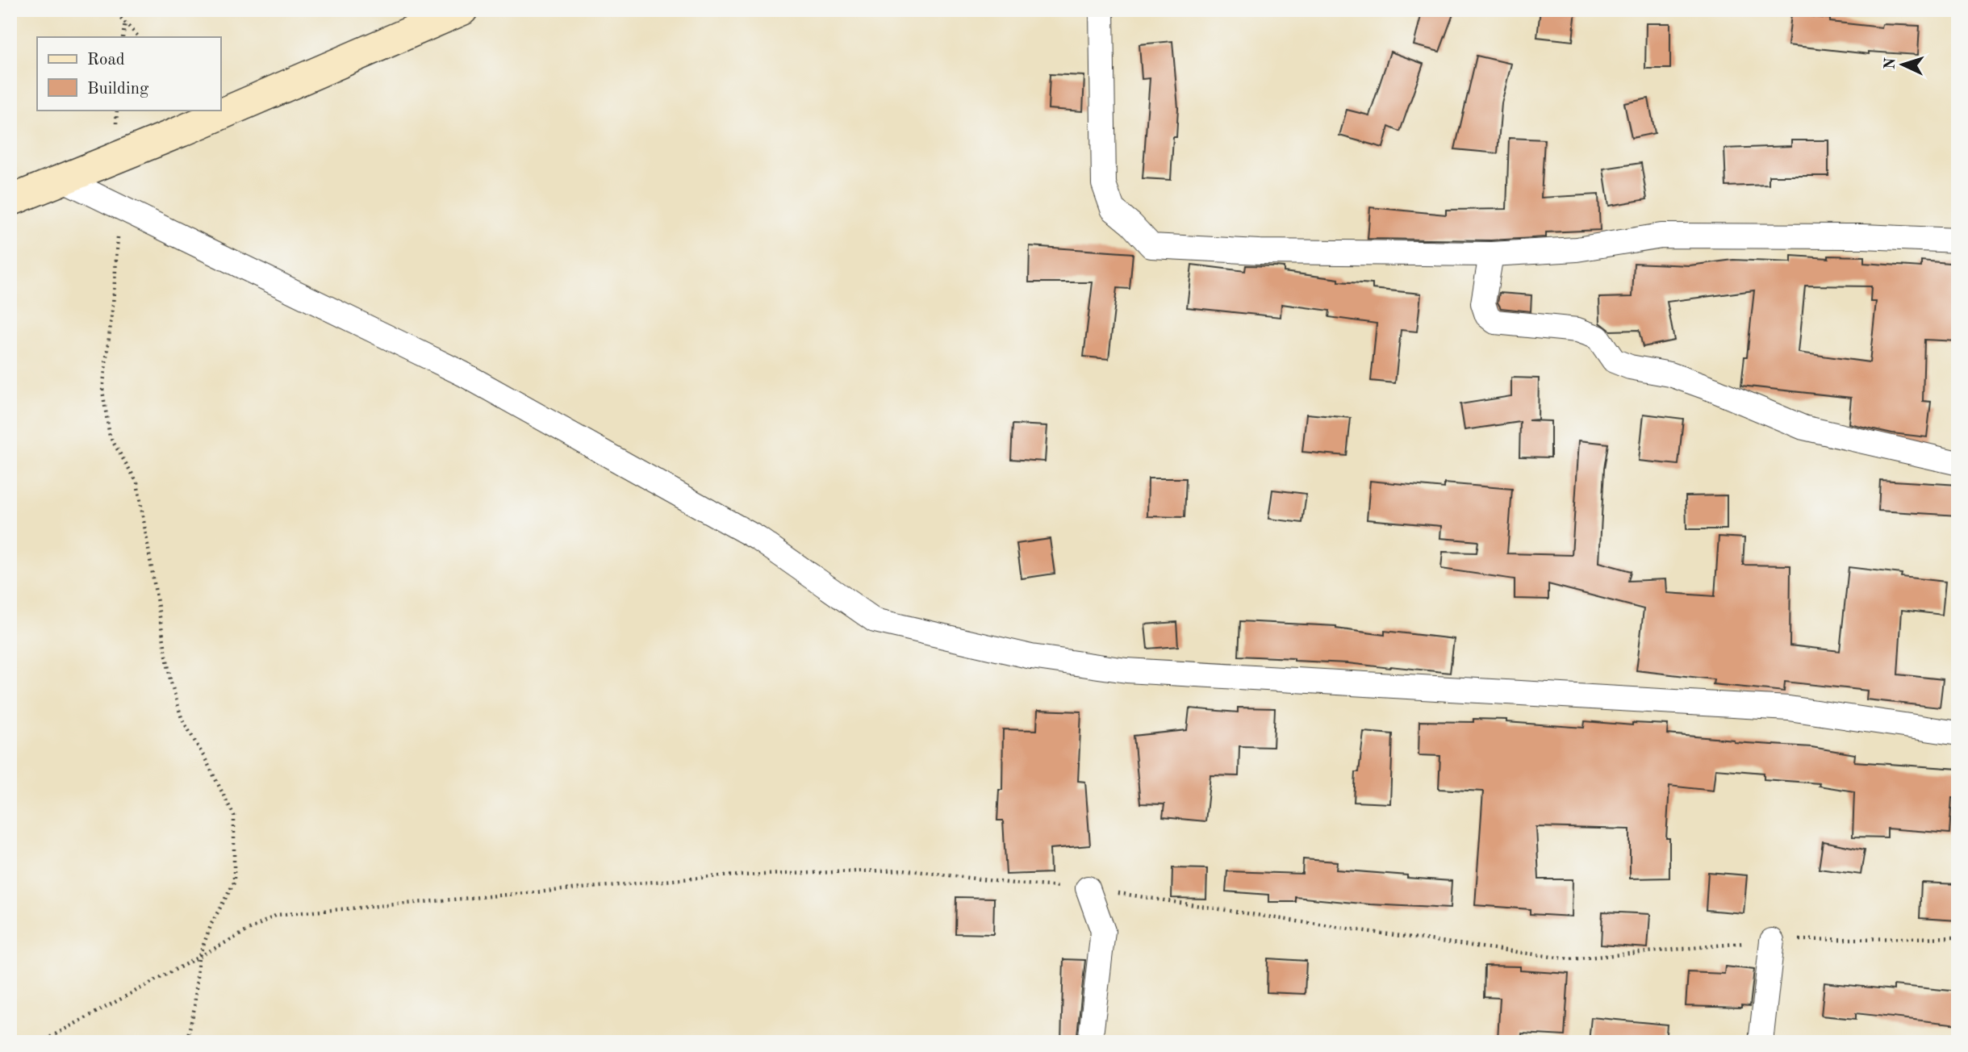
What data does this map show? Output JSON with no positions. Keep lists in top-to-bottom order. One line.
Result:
{"legend":["Road","Building"],"north":"left"}
